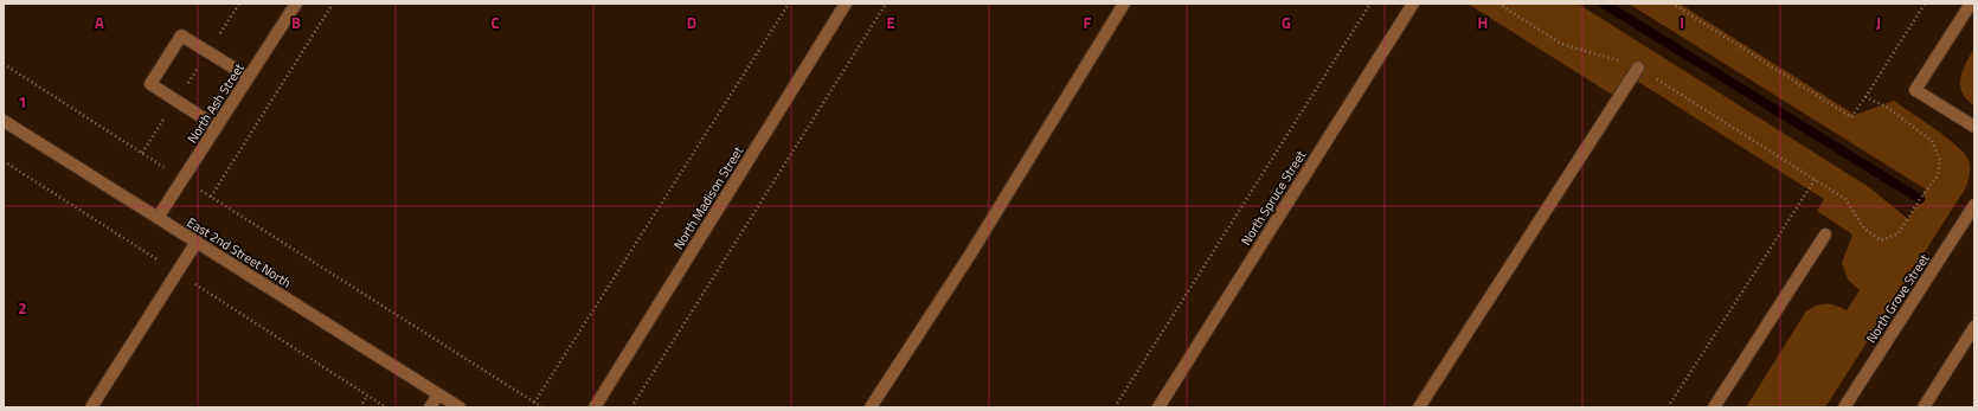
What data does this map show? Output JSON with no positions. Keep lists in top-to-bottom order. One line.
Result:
{"streets":{"street":["North Ash Street","North Madison Street","North Spruce Street","East 2nd Street North","North Grove Street"]},"crossings":[["North Ash Street","East 2nd Street North"]],"grid":{"columns":["A","B","C","D","E","F","G","H","I","J"],"rows":["1","2"]}}
